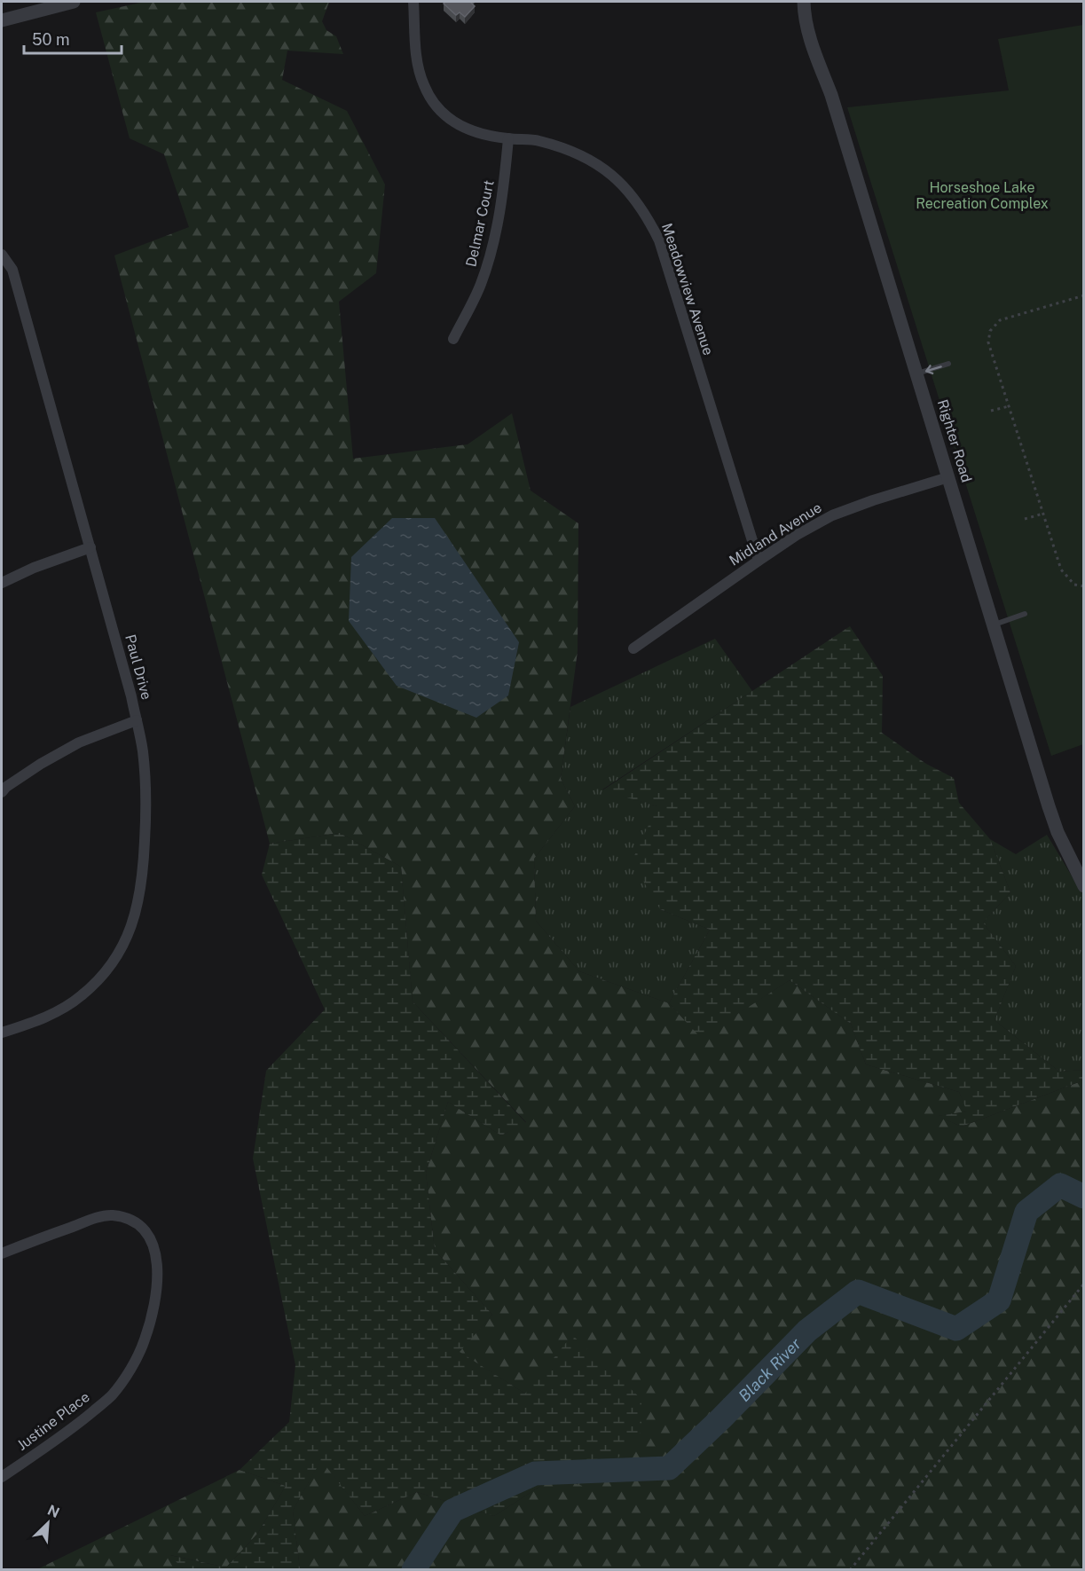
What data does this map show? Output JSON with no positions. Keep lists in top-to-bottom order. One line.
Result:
{"streets":{"street":["Delmar Court","Meadowview Avenue","Righter Road","Midland Avenue","Paul Drive","Justine Place"]},"crossings":[["Delmar Court","Meadowview Avenue"],["Meadowview Avenue","Midland Avenue"],["Righter Road","Midland Avenue"]],"water":["Black River"],"parks":["Horseshoe Lake Recreation Complex"],"scale_bar":"50 m","north":"top right"}
